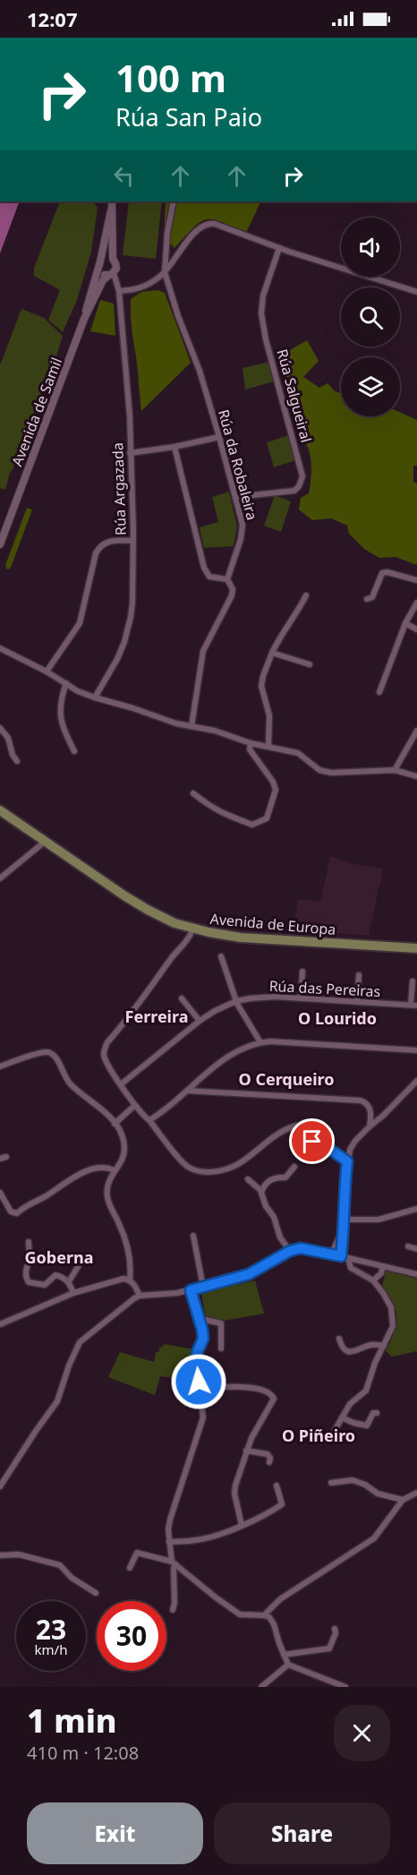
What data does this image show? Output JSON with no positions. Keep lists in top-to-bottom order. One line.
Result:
{"streets":{"main road":["Avenida de Europa"],"street":["Rúa Salgueiral","Avenida de Samil","Rúa da Robaleira","Rúa Argazada","Rúa das Pereiras"]},"crossings":[["Rúa Salgueiral","Rúa da Robaleira"],["Avenida de Samil","Rúa Argazada"]],"districts":["Ferreira","O Lourido","O Cerqueiro","Goberna","O Piñeiro"],"page":{"status":"12:07","turn":["100 m","Rúa San Paio"],"speed":"23 km/h","limit":"30","heading":["1 min","410 m · 12:08"],"buttons":["Exit","Share"]}}
